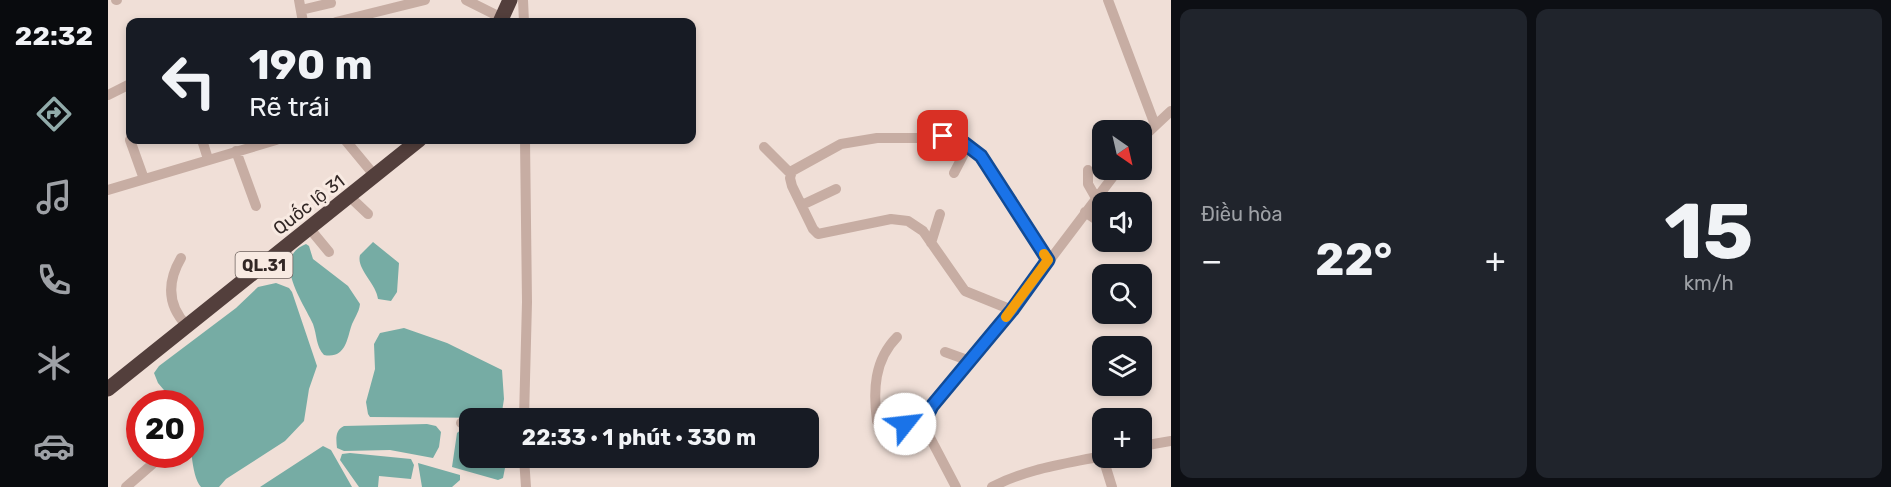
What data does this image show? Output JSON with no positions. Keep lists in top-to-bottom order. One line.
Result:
{"streets":{"highway":["Quốc lộ 31","QL.31"]},"north":"bottom right","page":{"tabs":"22:32","tile":["Điều hòa",["15","km/h"]],"turn":["190 m","Rẽ trái"],"map_buttons":"+","heat":["−","22°","+"],"limit":"20","trip":"22:33 · 1 phút · 330 m"}}
